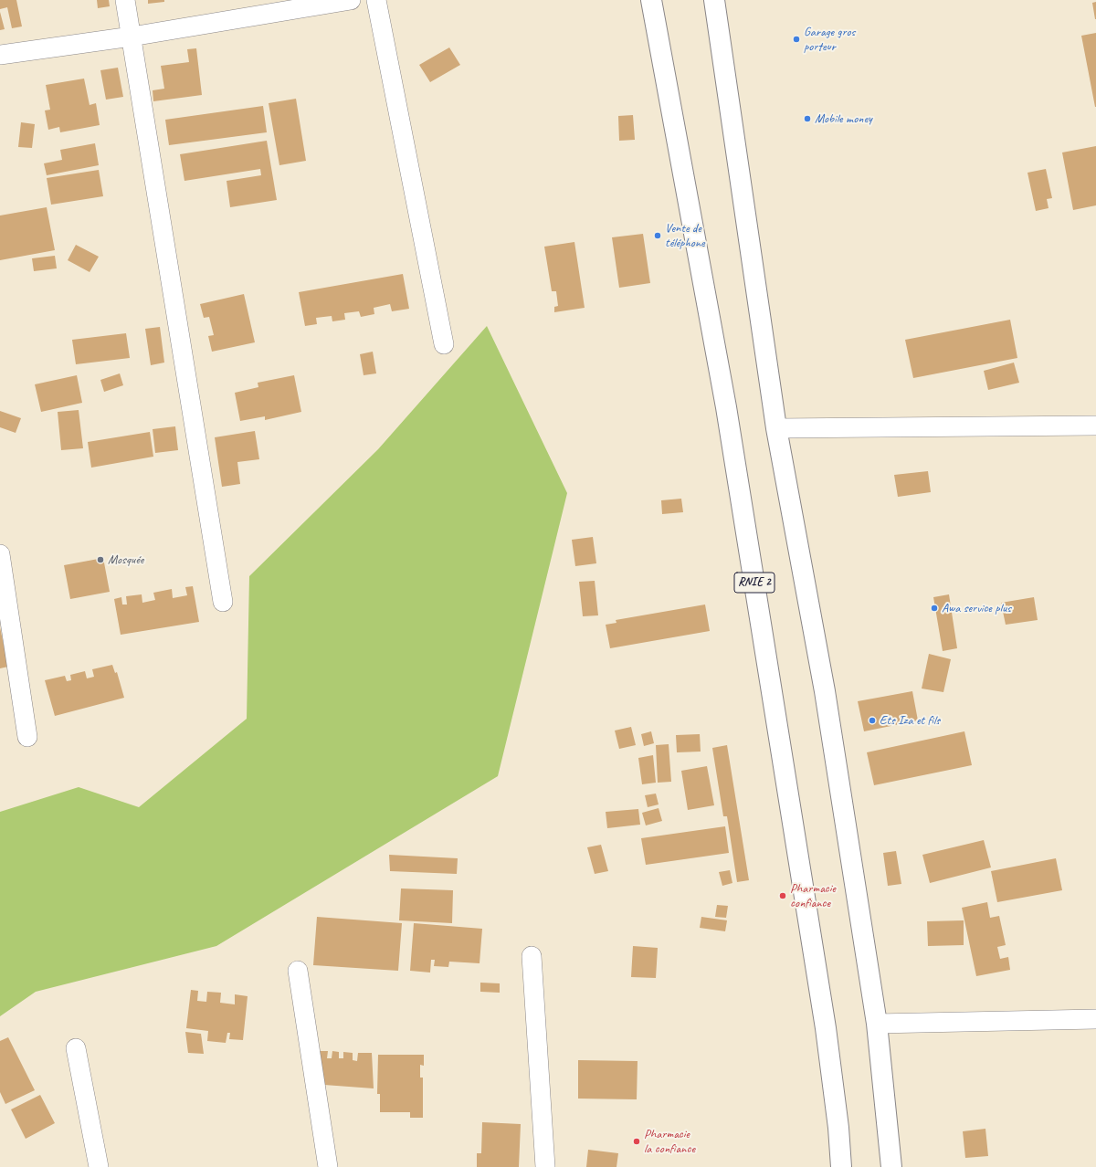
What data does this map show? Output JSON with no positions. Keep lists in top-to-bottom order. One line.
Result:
{"streets":{"main road":["RNIE 2"]},"places":["Garage gros porteur","Mobile money","Vente de téléphone","Mosquée","Awa service plus","Ets Iza et fils","Pharmacie confiance","Pharmacie la confiance"]}
